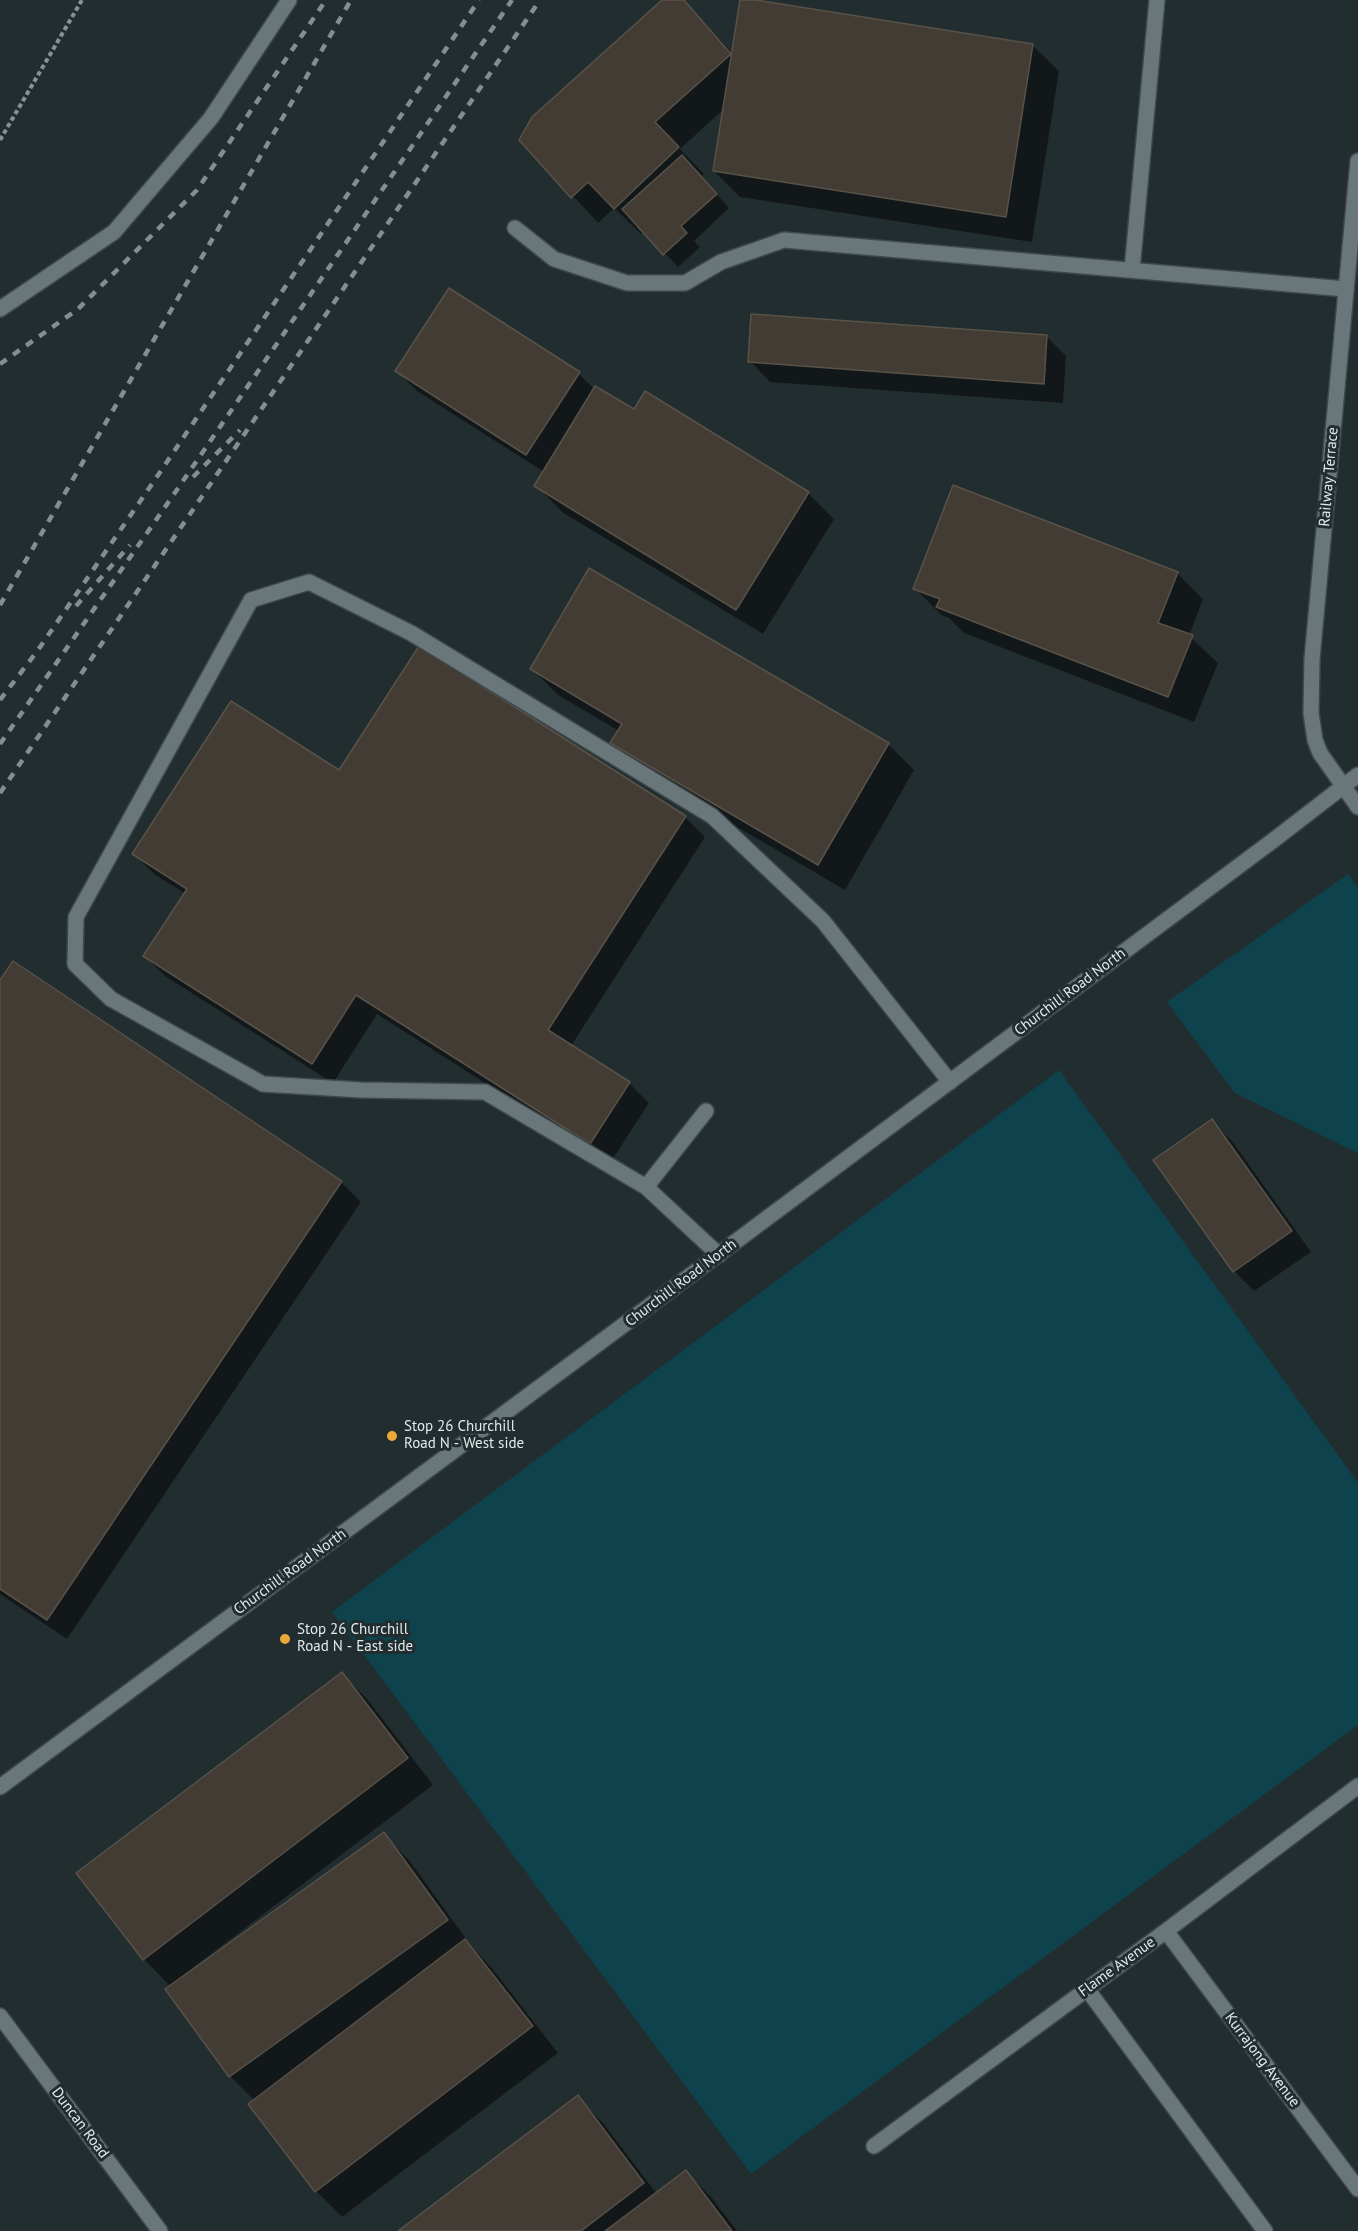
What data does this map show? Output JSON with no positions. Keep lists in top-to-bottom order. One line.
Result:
{"streets":{"street":["Railway Terrace","Churchill Road North","Flame Avenue","Kurrajong Avenue","Duncan Road"]},"crossings":[["Railway Terrace","Churchill Road North"],["Flame Avenue","Kurrajong Avenue"]],"places":["Stop 26 Churchill Road N - West side","Stop 26 Churchill Road N - East side"]}
